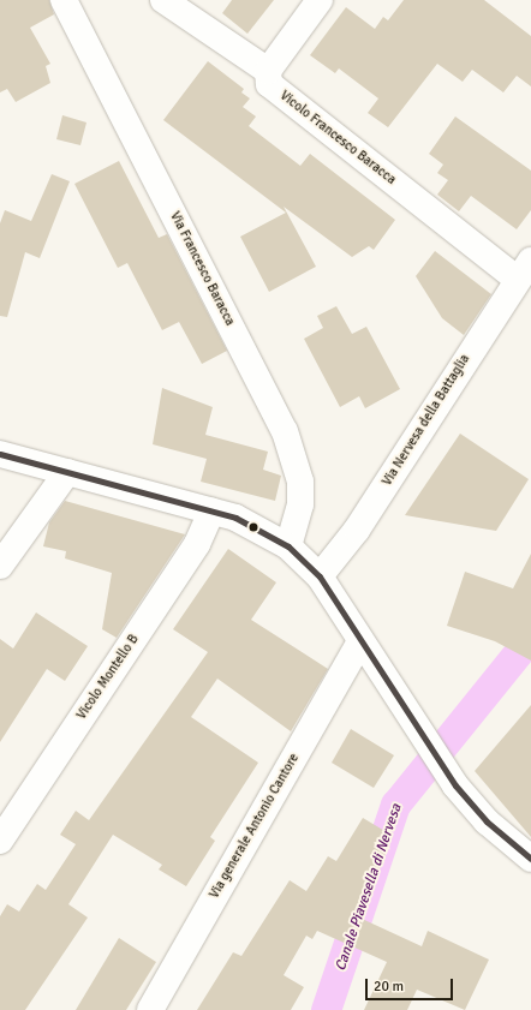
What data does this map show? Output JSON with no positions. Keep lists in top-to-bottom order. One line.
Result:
{"streets":{"street":["Vicolo Francesco Baracca","Via Francesco Baracca","Via Nervesa della Battaglia","Vicolo Montello B","Via generale Antonio Cantore"]},"crossings":[["Vicolo Francesco Baracca","Via Nervesa della Battaglia"]],"water":["Canale Piavesella di Nervesa"],"scale_bar":"20 m"}
